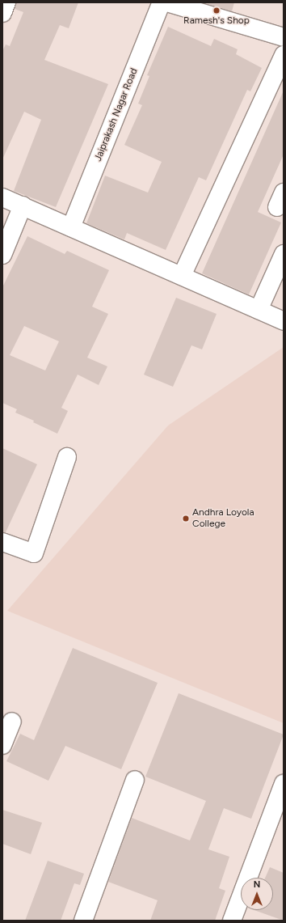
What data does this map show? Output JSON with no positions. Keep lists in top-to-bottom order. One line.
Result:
{"streets":{"street":["Jaiprakash Nagar Road"]},"places":["Ramesh's Shop","Andhra Loyola College"],"north":"top"}
